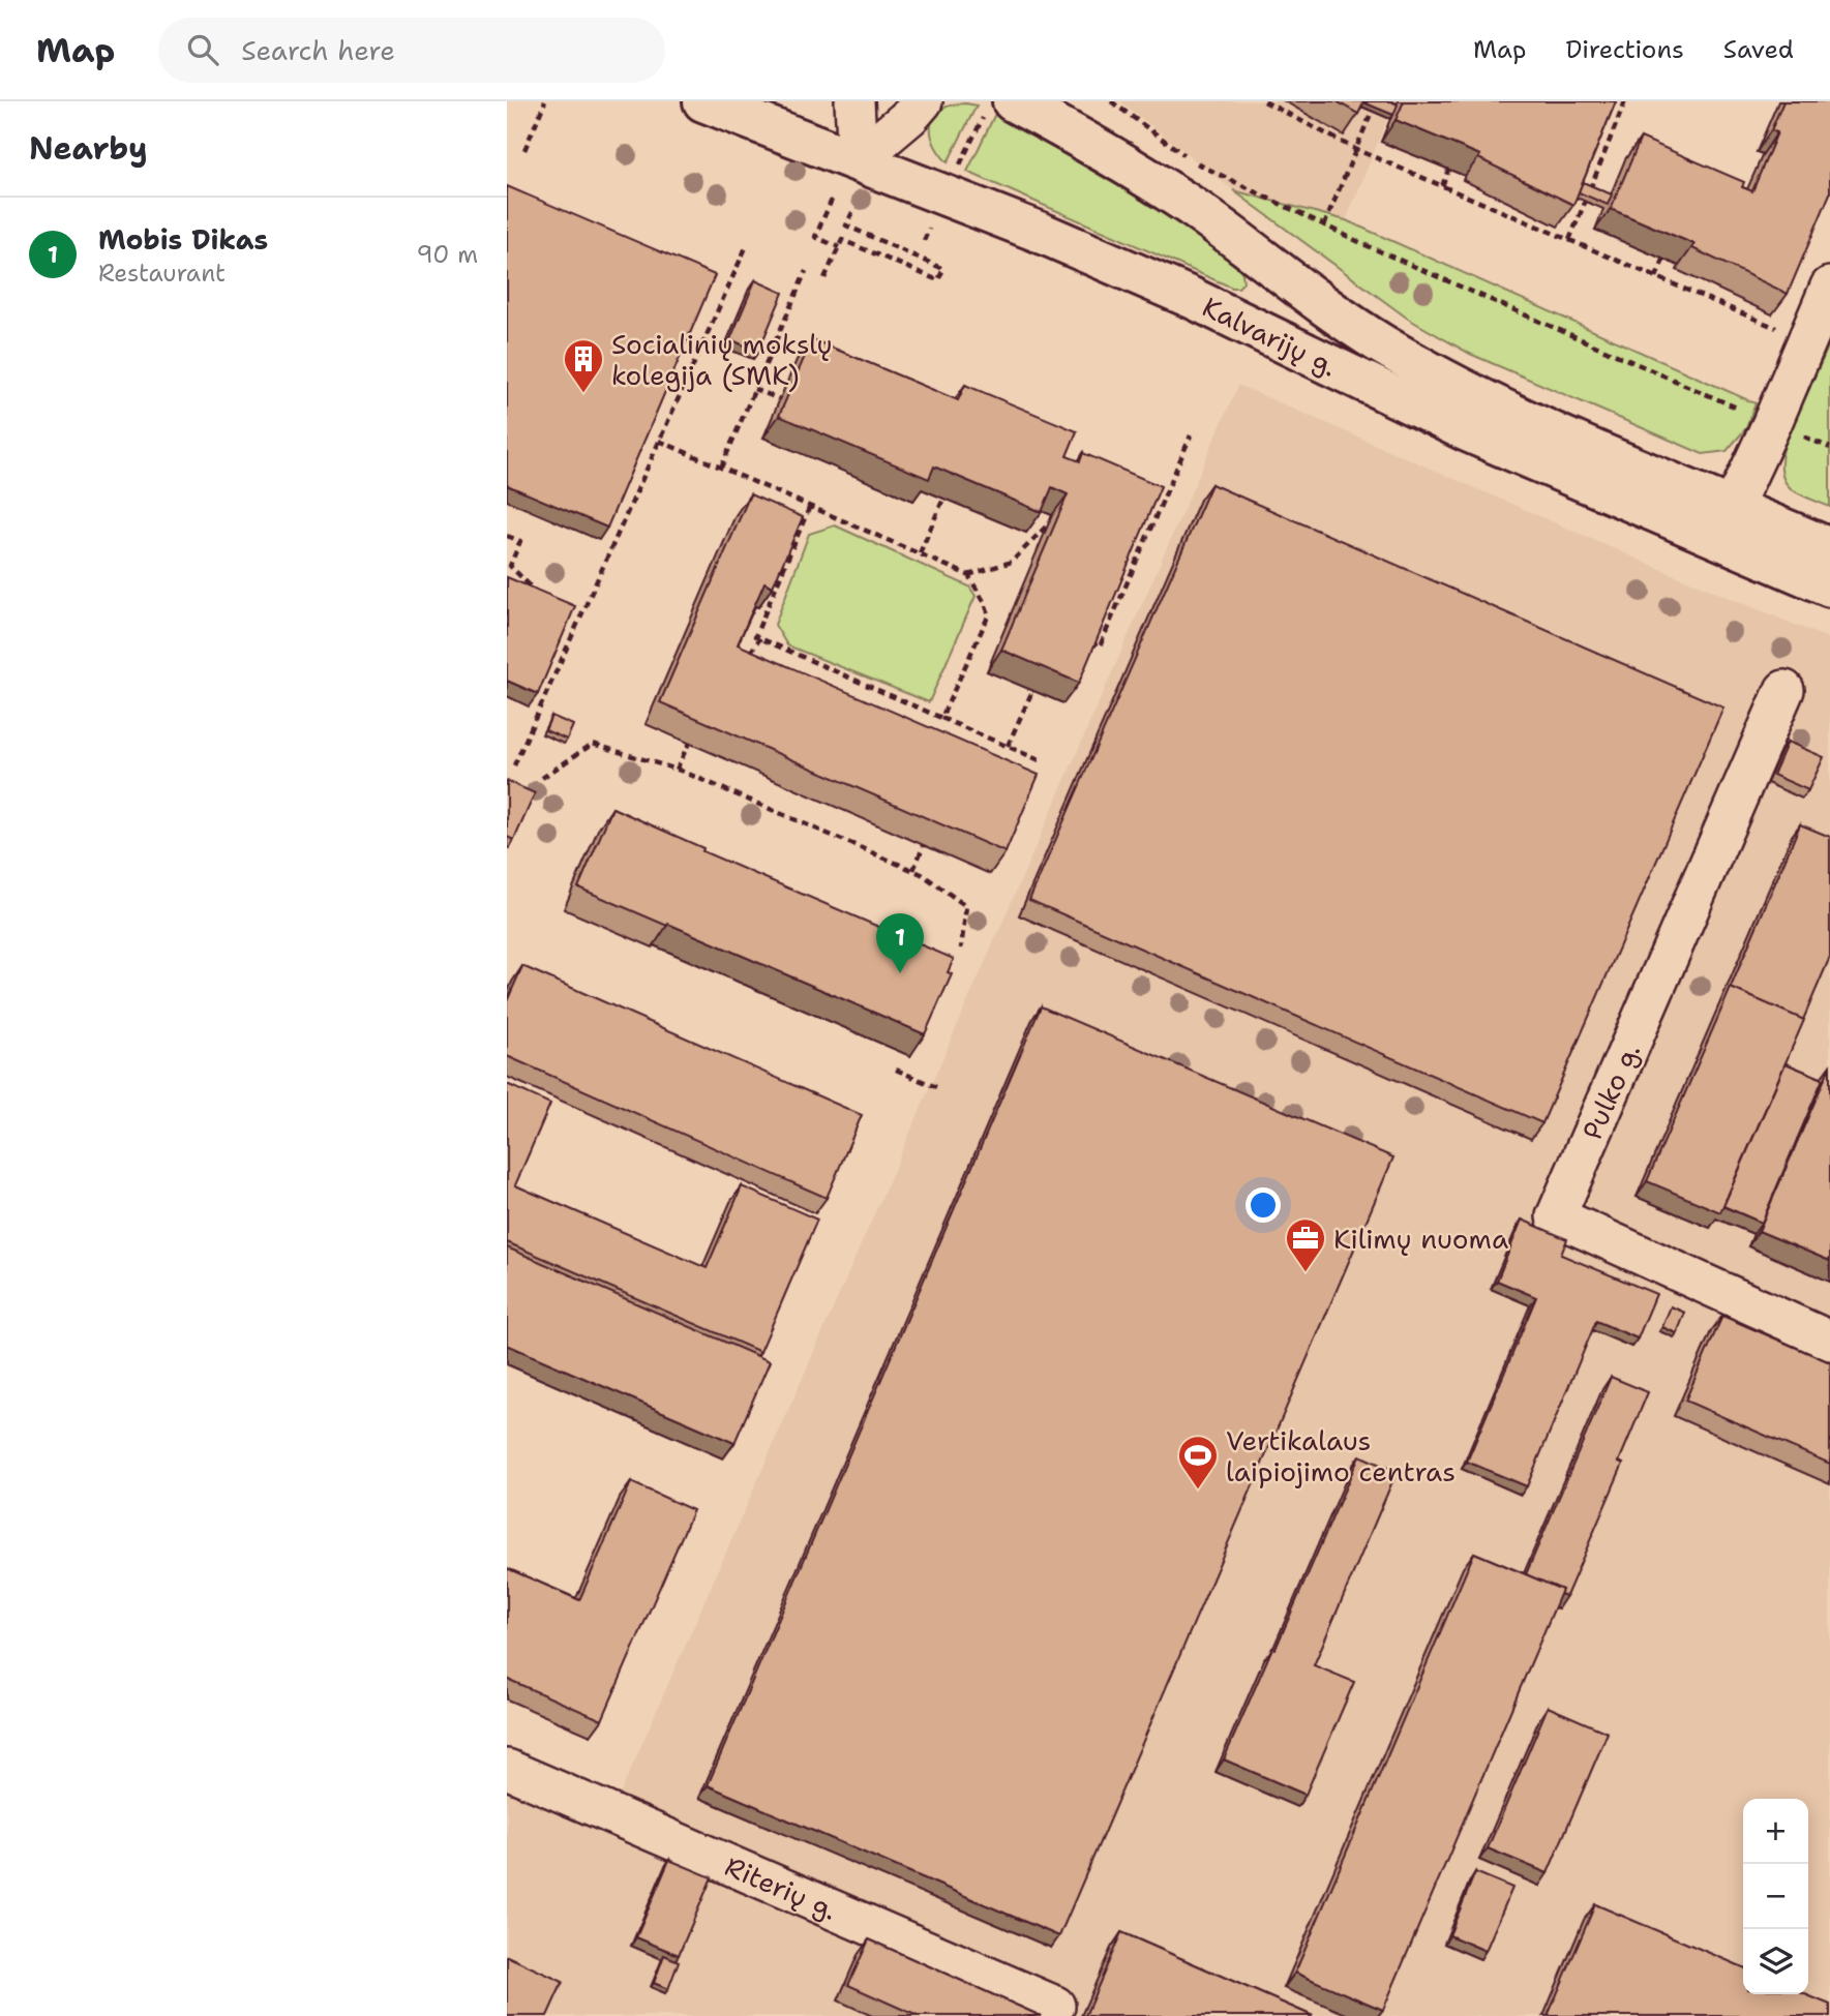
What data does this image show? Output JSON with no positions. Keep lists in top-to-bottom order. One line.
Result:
{"streets":{"main road":["Kalvarijų g."],"street":["Pulko g.","Riterių g."]},"places":{"building":["Socialinių mokslų kolegija (SMK)"],"office":["Kilimų nuoma"],"sports":["Vertikalaus laipiojimo centras"]},"page":{"header":"Map","search":"Search here","nav":["Map","Directions","Saved"],"heading":"Nearby","list":[{"mark":"1","name":"Mobis Dikas","note":"Restaurant","value":"90 m"}],"pins":"1","map_buttons":["+","−"]}}
